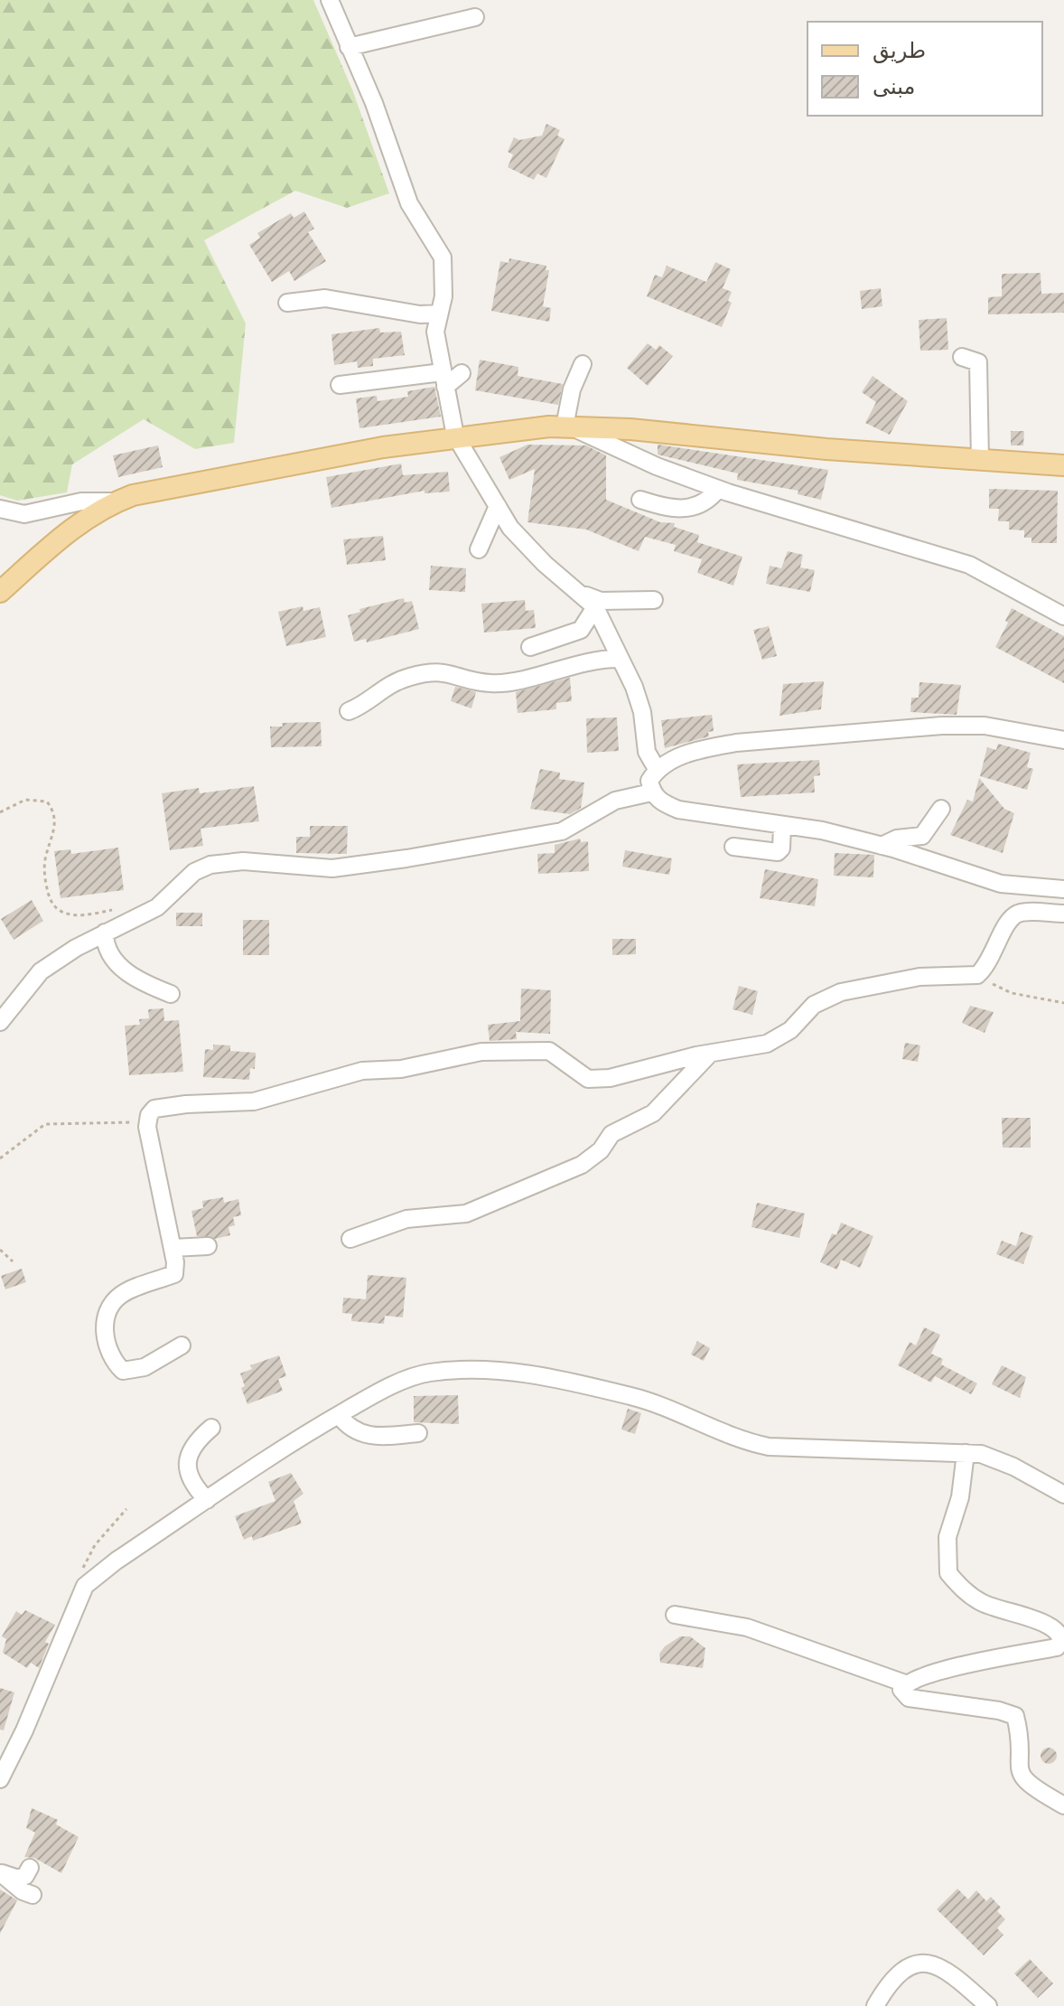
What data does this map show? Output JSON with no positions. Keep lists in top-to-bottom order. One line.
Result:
{"legend":["طريق","مبنى"]}
